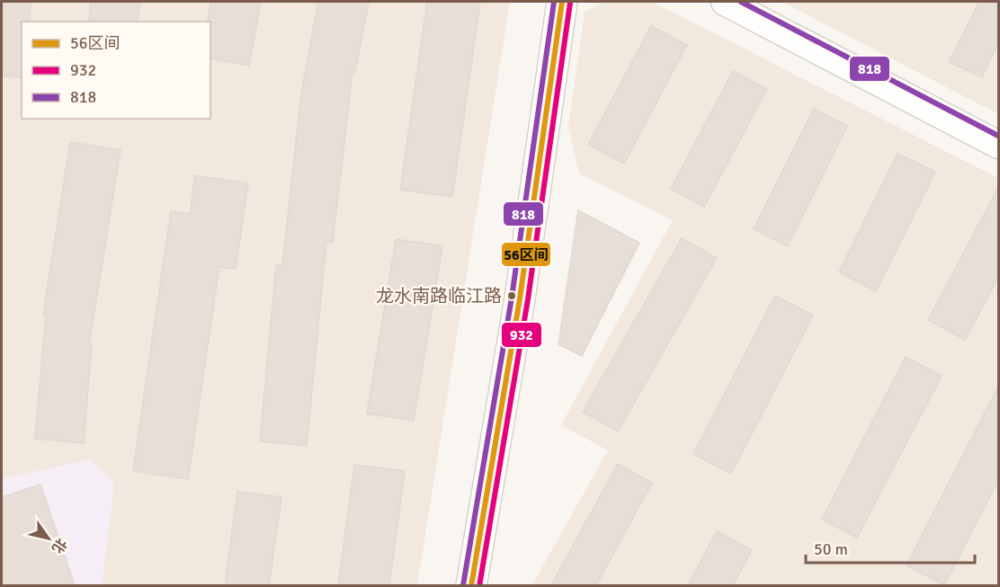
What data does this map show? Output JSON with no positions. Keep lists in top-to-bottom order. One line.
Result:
{"places":["龙水南路临江路"],"lines":["transit line 56区间","transit line 818","transit line 932"],"legend":["56区间","932","818"],"scale_bar":"50 m","north":"bottom right"}
